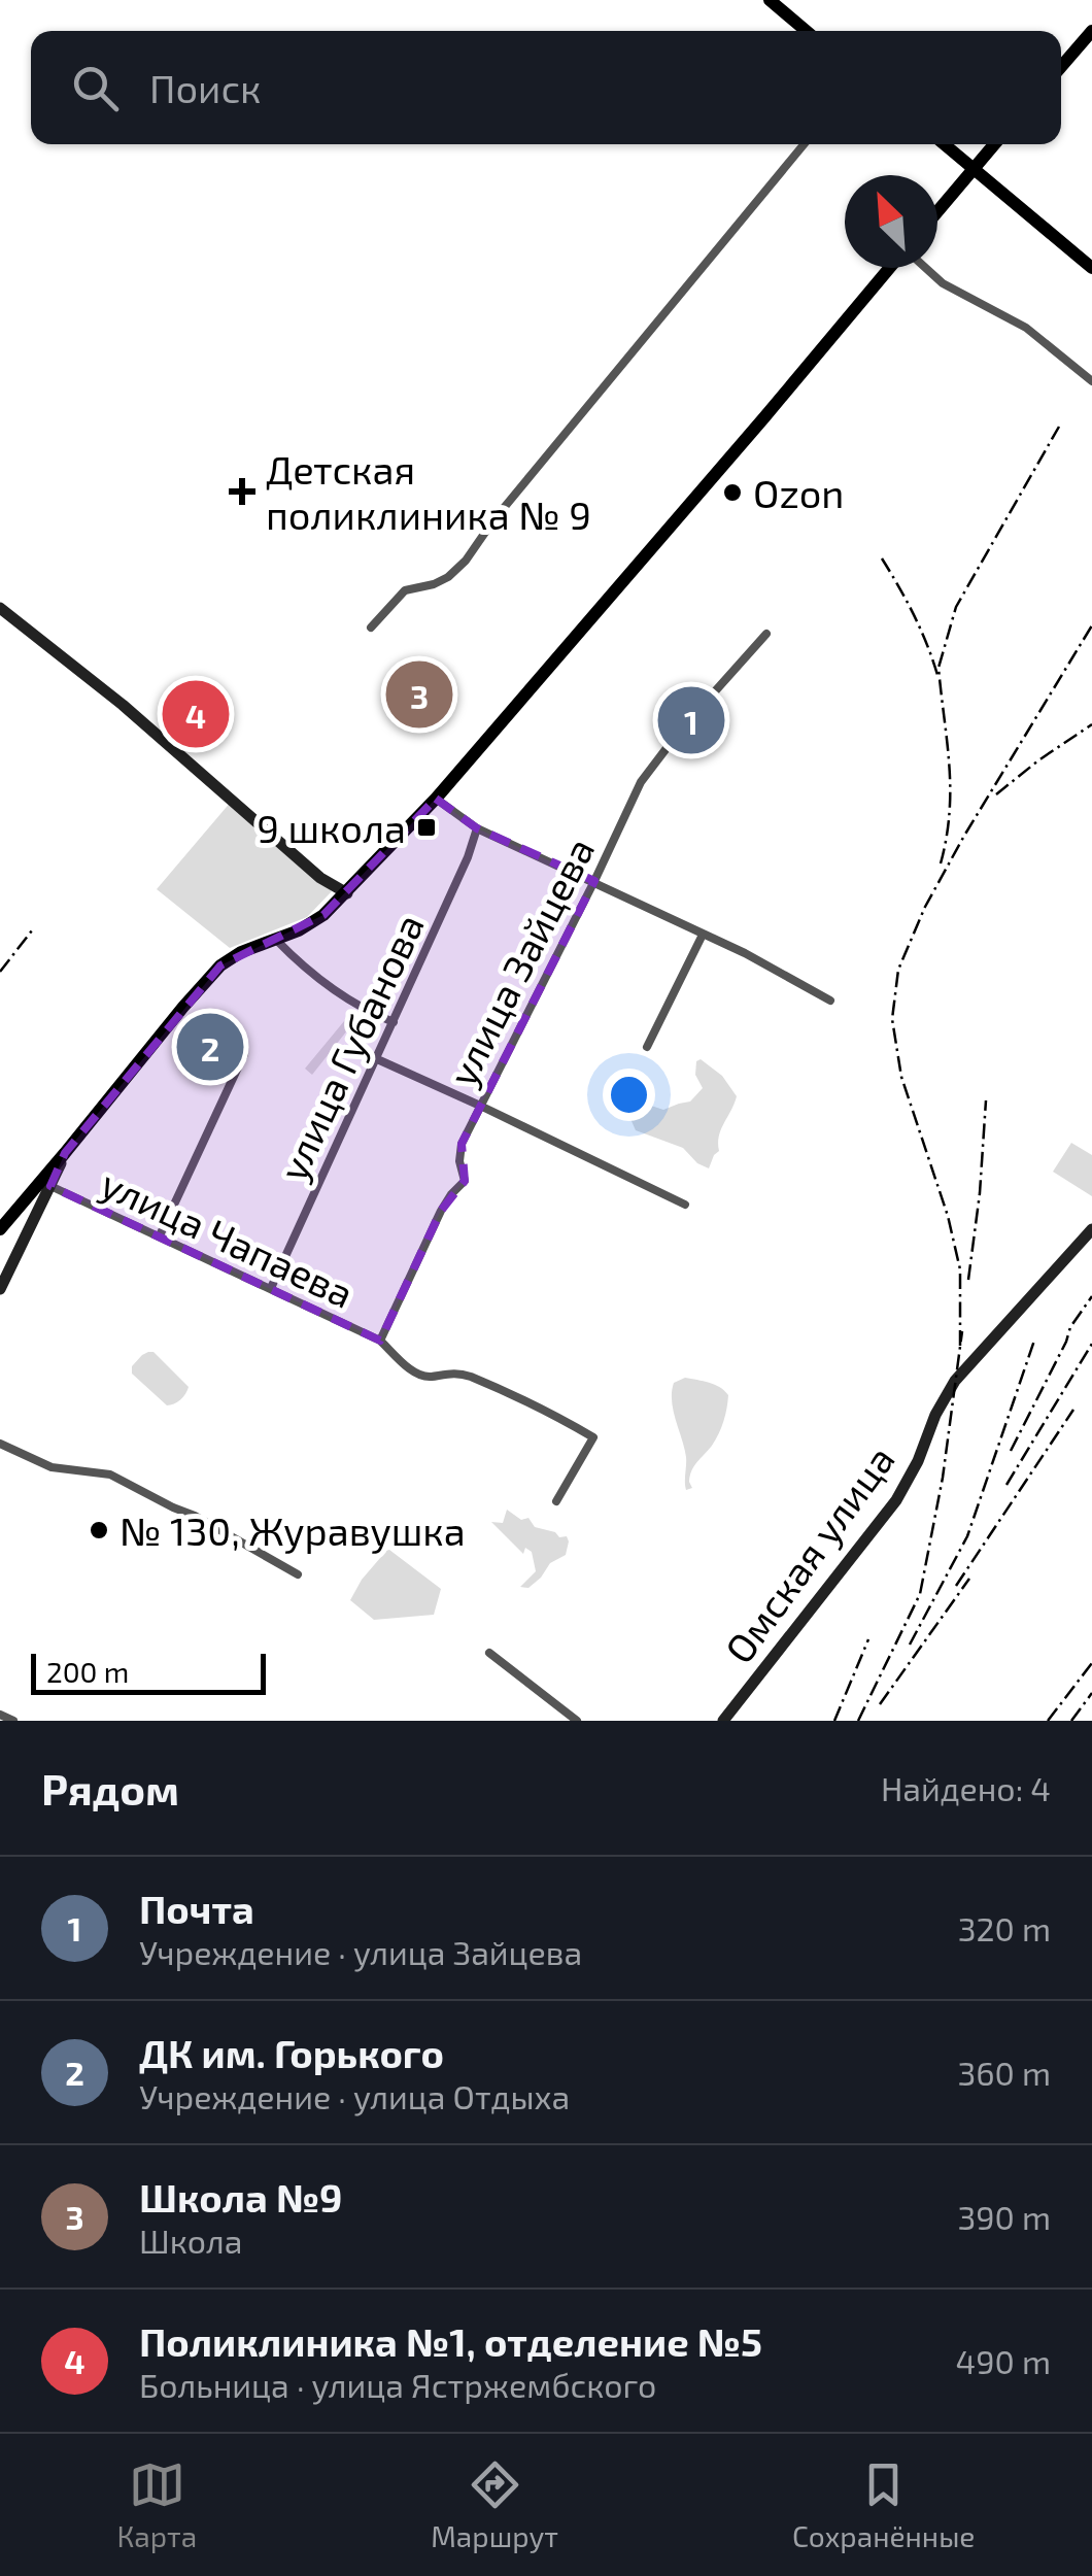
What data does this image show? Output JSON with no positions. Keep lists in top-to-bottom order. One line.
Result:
{"streets":{"main road":["Омская улица"],"street":["улица Зайцева","улица Губанова","улица Чапаева"]},"crossings":[["улица Зайцева","улица Чапаева"],["улица Губанова","улица Чапаева"]],"places":{"health":["Детская поликлиника № 9"],"other":["Ozon","№ 130, Журавушка"],"transit":["9 школа"]},"scale_bar":"200 m","north":"top left","page":{"search":"Поиск","pins":["3","4","1","2"],"scale":"200 m","heading":["Рядом","Найдено: 4"],"list":[{"mark":"1","name":"Почта","note":"Учреждение · улица Зайцева","value":"320 m"},{"mark":"2","name":"ДК им. Горького","note":"Учреждение · улица Отдыха","value":"360 m"},{"mark":"3","name":"Школа №9","note":"Школа","value":"390 m"},{"mark":"4","name":"Поликлиника №1, отделение №5","note":"Больница · улица Ястржембского","value":"490 m"}],"nav":["Карта","Маршрут","Сохранённые"]}}
